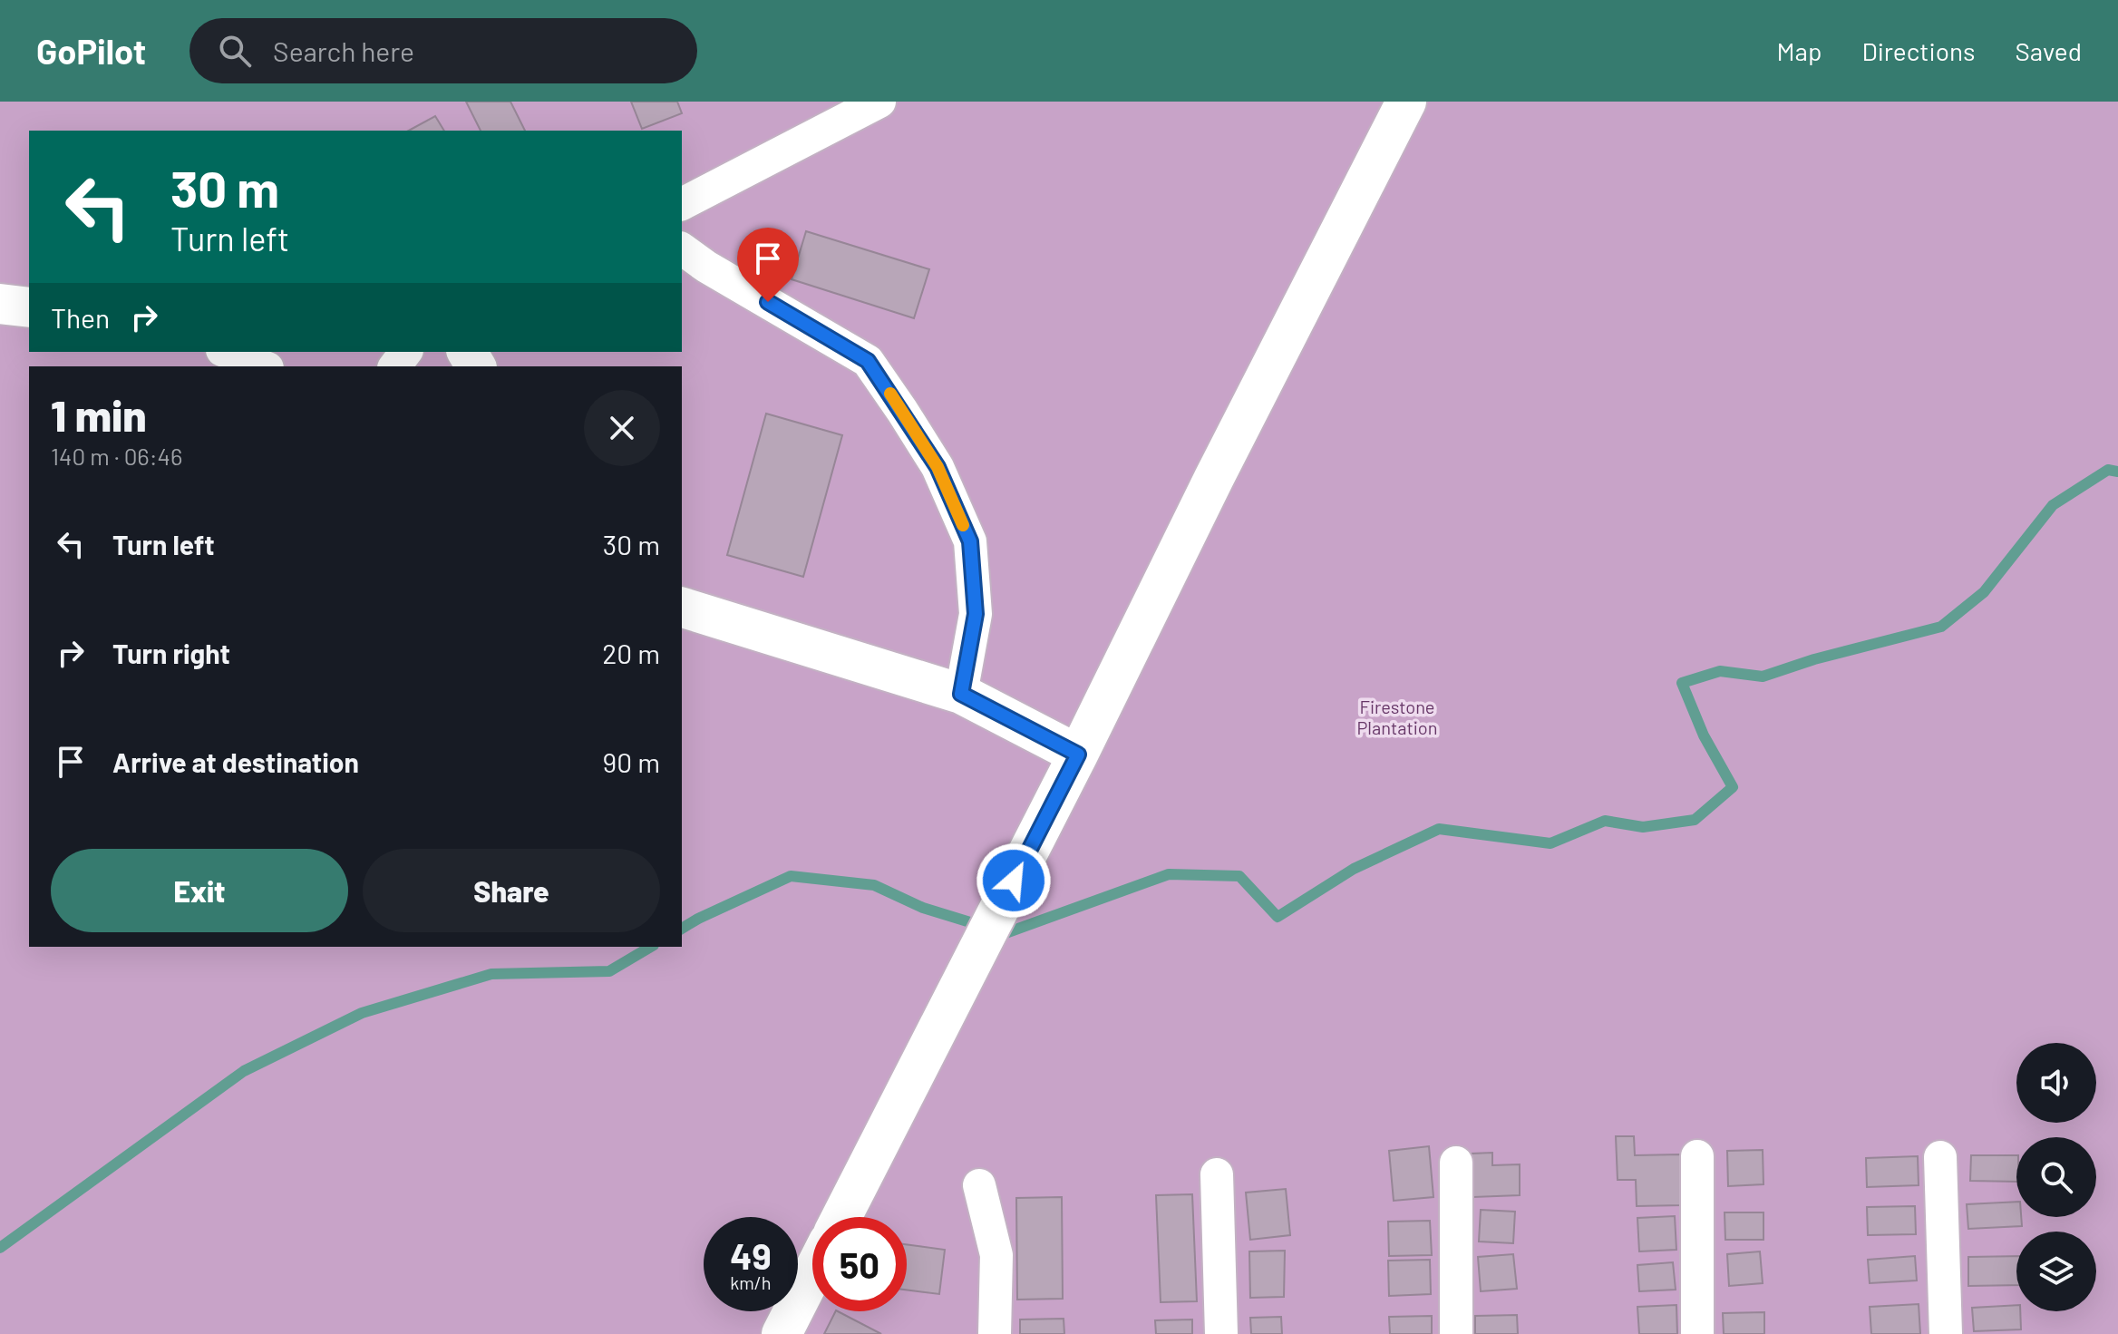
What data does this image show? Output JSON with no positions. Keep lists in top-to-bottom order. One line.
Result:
{"parks":["Firestone Plantation"],"page":{"header":"GoPilot","search":"Search here","nav":["Map","Directions","Saved"],"turn":["30 m","Turn left"],"then":"Then","heading":["1 min","140 m · 06:46"],"list":[{"name":"Turn left","value":"30 m"},{"name":"Turn right","value":"20 m"},{"name":"Arrive at destination","value":"90 m"}],"buttons":["Exit","Share"],"speed":"49 km/h","limit":"50"}}
